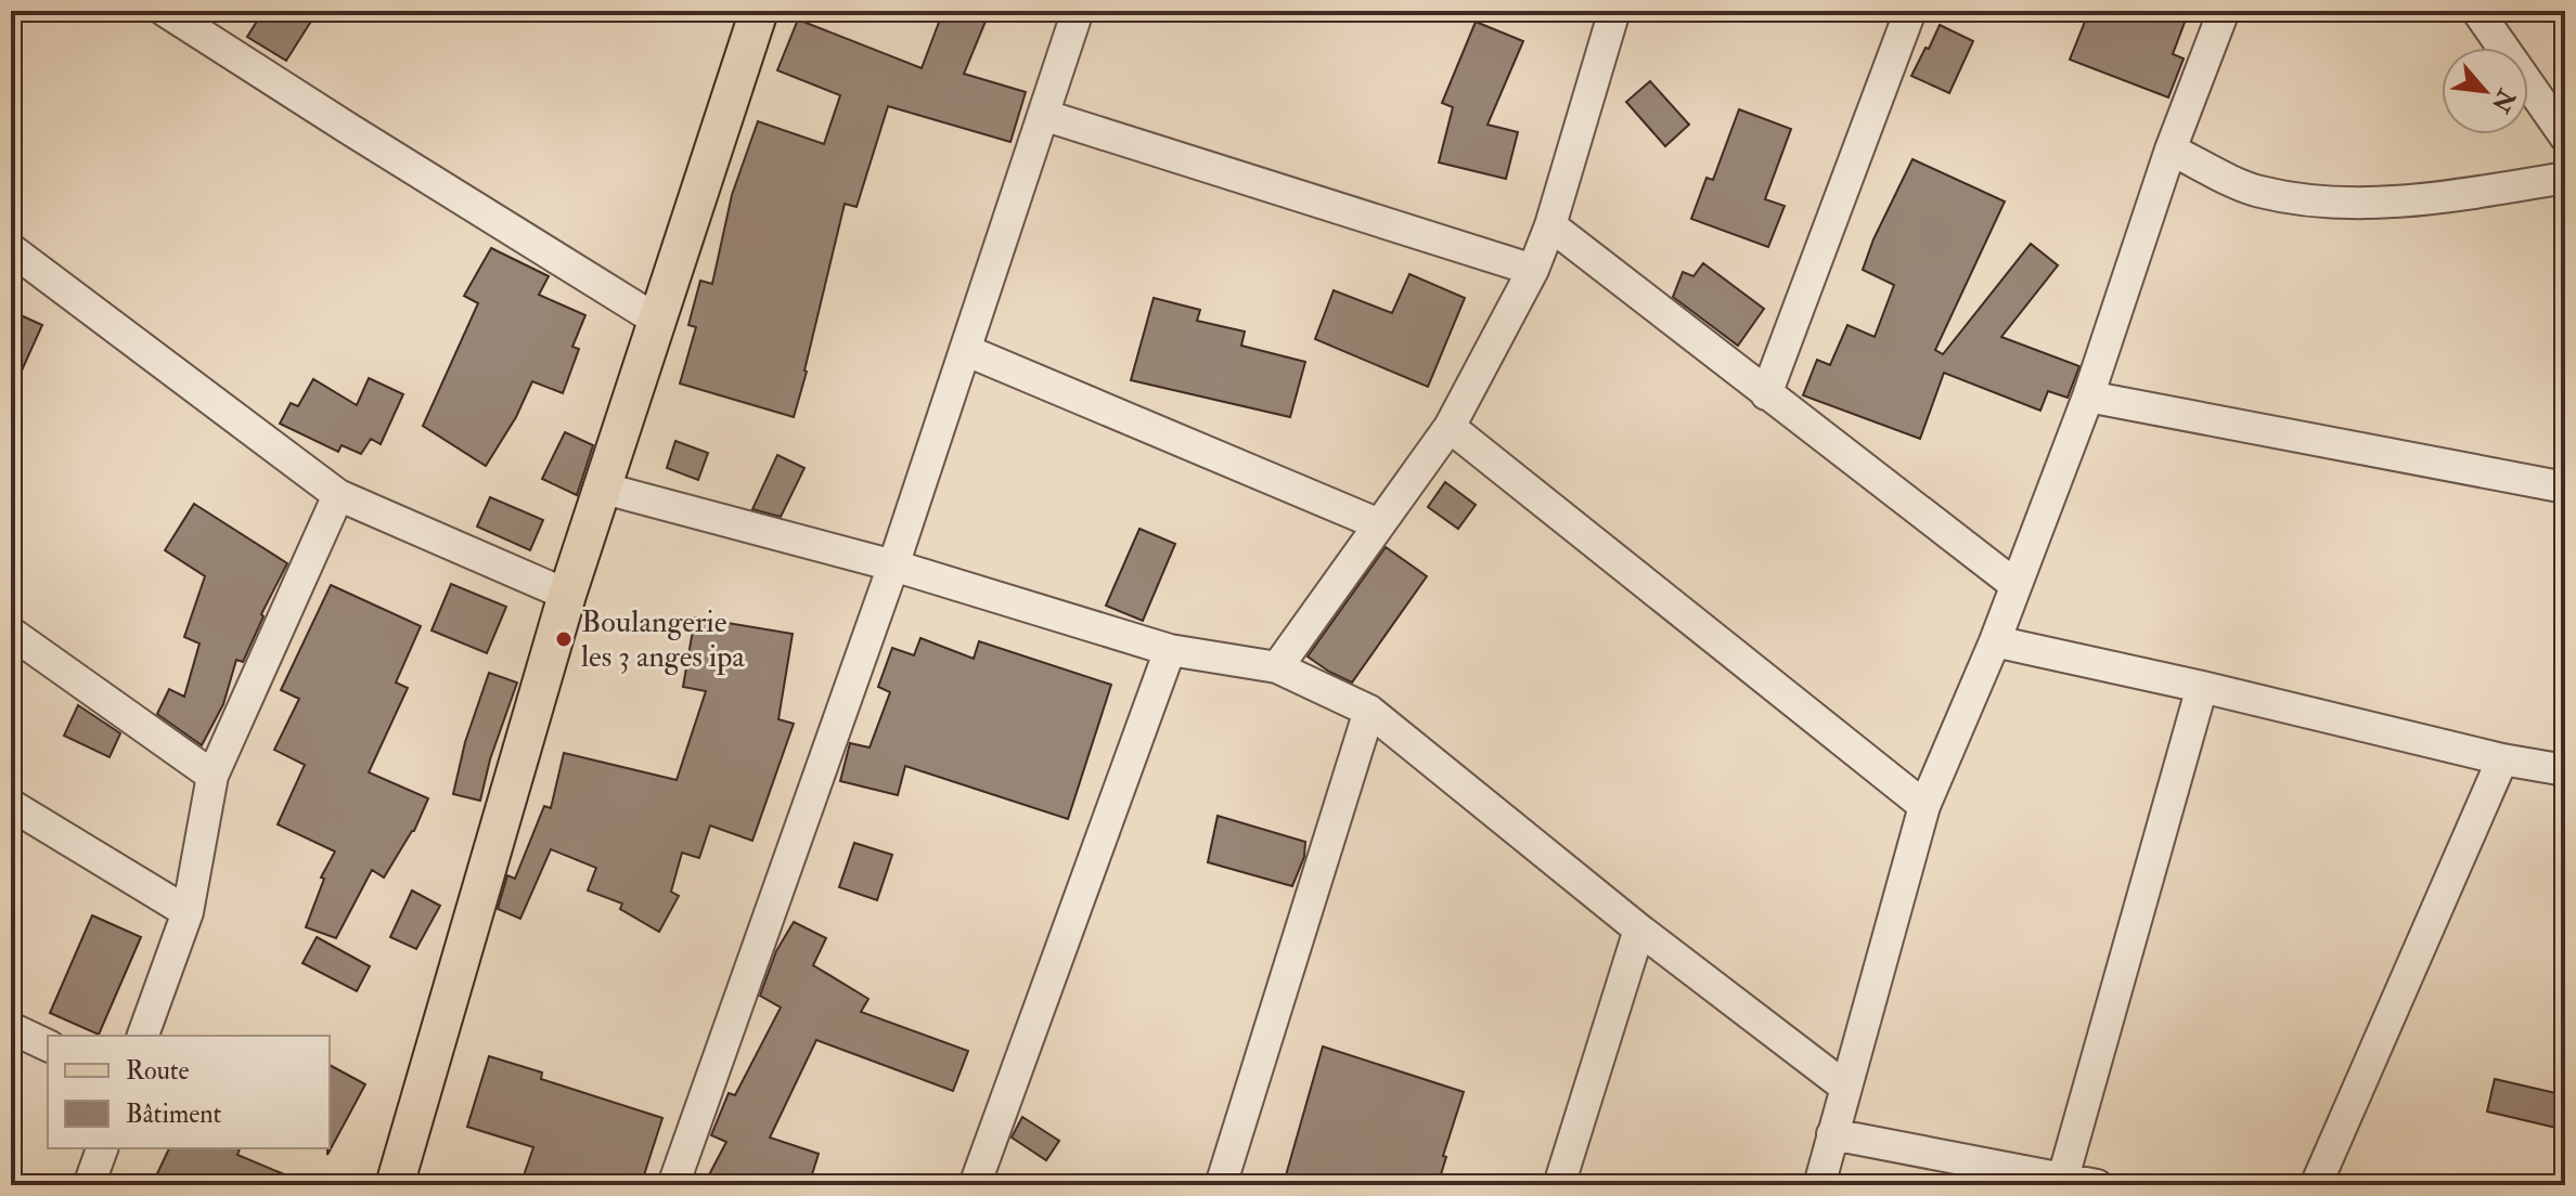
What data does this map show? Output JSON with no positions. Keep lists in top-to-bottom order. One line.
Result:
{"places":["Boulangerie les 3 anges ipa"],"legend":["Route","Bâtiment"],"north":"bottom right"}
